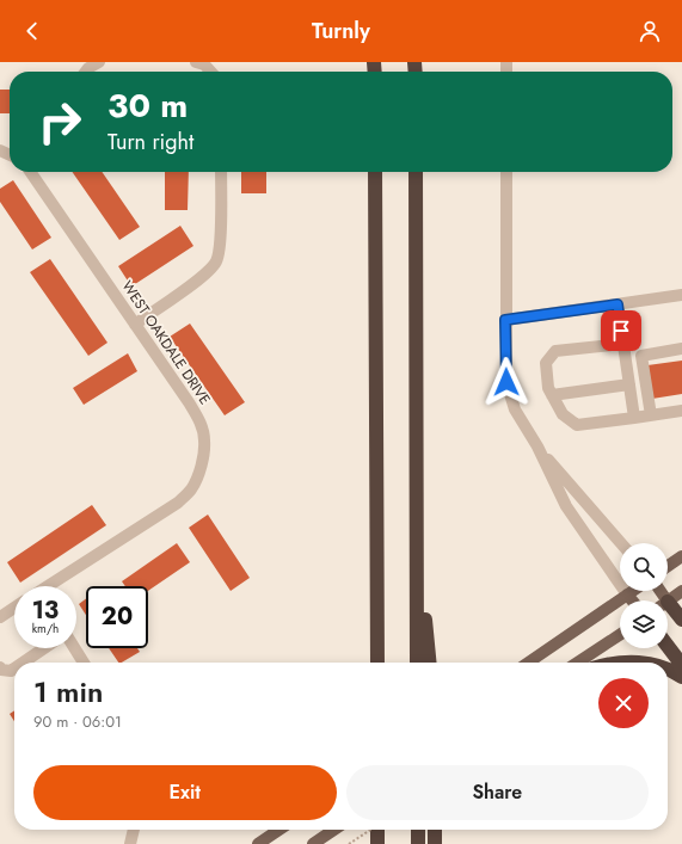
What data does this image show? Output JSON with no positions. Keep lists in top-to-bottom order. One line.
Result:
{"streets":{"street":["WEST OAKDALE DRIVE"]},"page":{"header":"Turnly","turn":["30 m","Turn right"],"speed":"13 km/h","limit":"20","heading":["1 min","90 m · 06:01"],"buttons":["Exit","Share"]}}
